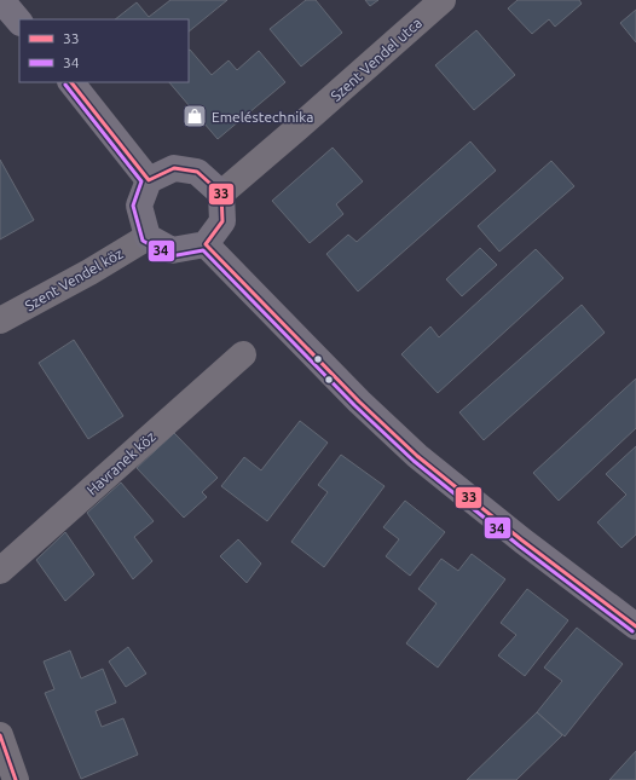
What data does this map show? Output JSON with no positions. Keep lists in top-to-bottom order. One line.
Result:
{"streets":{"street":["Szent Vendel utca","Szent Vendel köz","Havranek köz"]},"crossings":[["Szent Vendel utca","Szent Vendel köz"]],"places":{"shop":["Emeléstechnika"]},"lines":["transit line 33","transit line 34"],"legend":["33","34"]}
